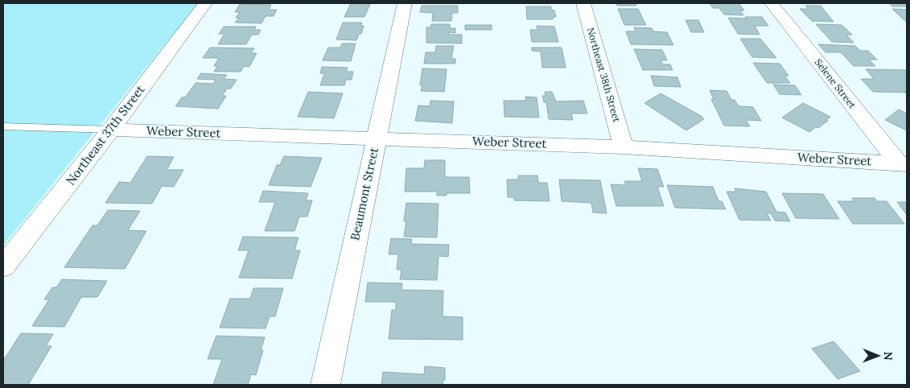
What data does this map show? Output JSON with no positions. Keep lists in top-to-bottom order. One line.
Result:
{"streets":{"street":["Northeast 38th Street","Selene Street","Weber Street","Northeast 37th Street","Beaumont Street"]},"crossings":[["Northeast 38th Street","Weber Street"],["Selene Street","Weber Street"],["Weber Street","Northeast 37th Street"],["Weber Street","Beaumont Street"]],"north":"right"}
